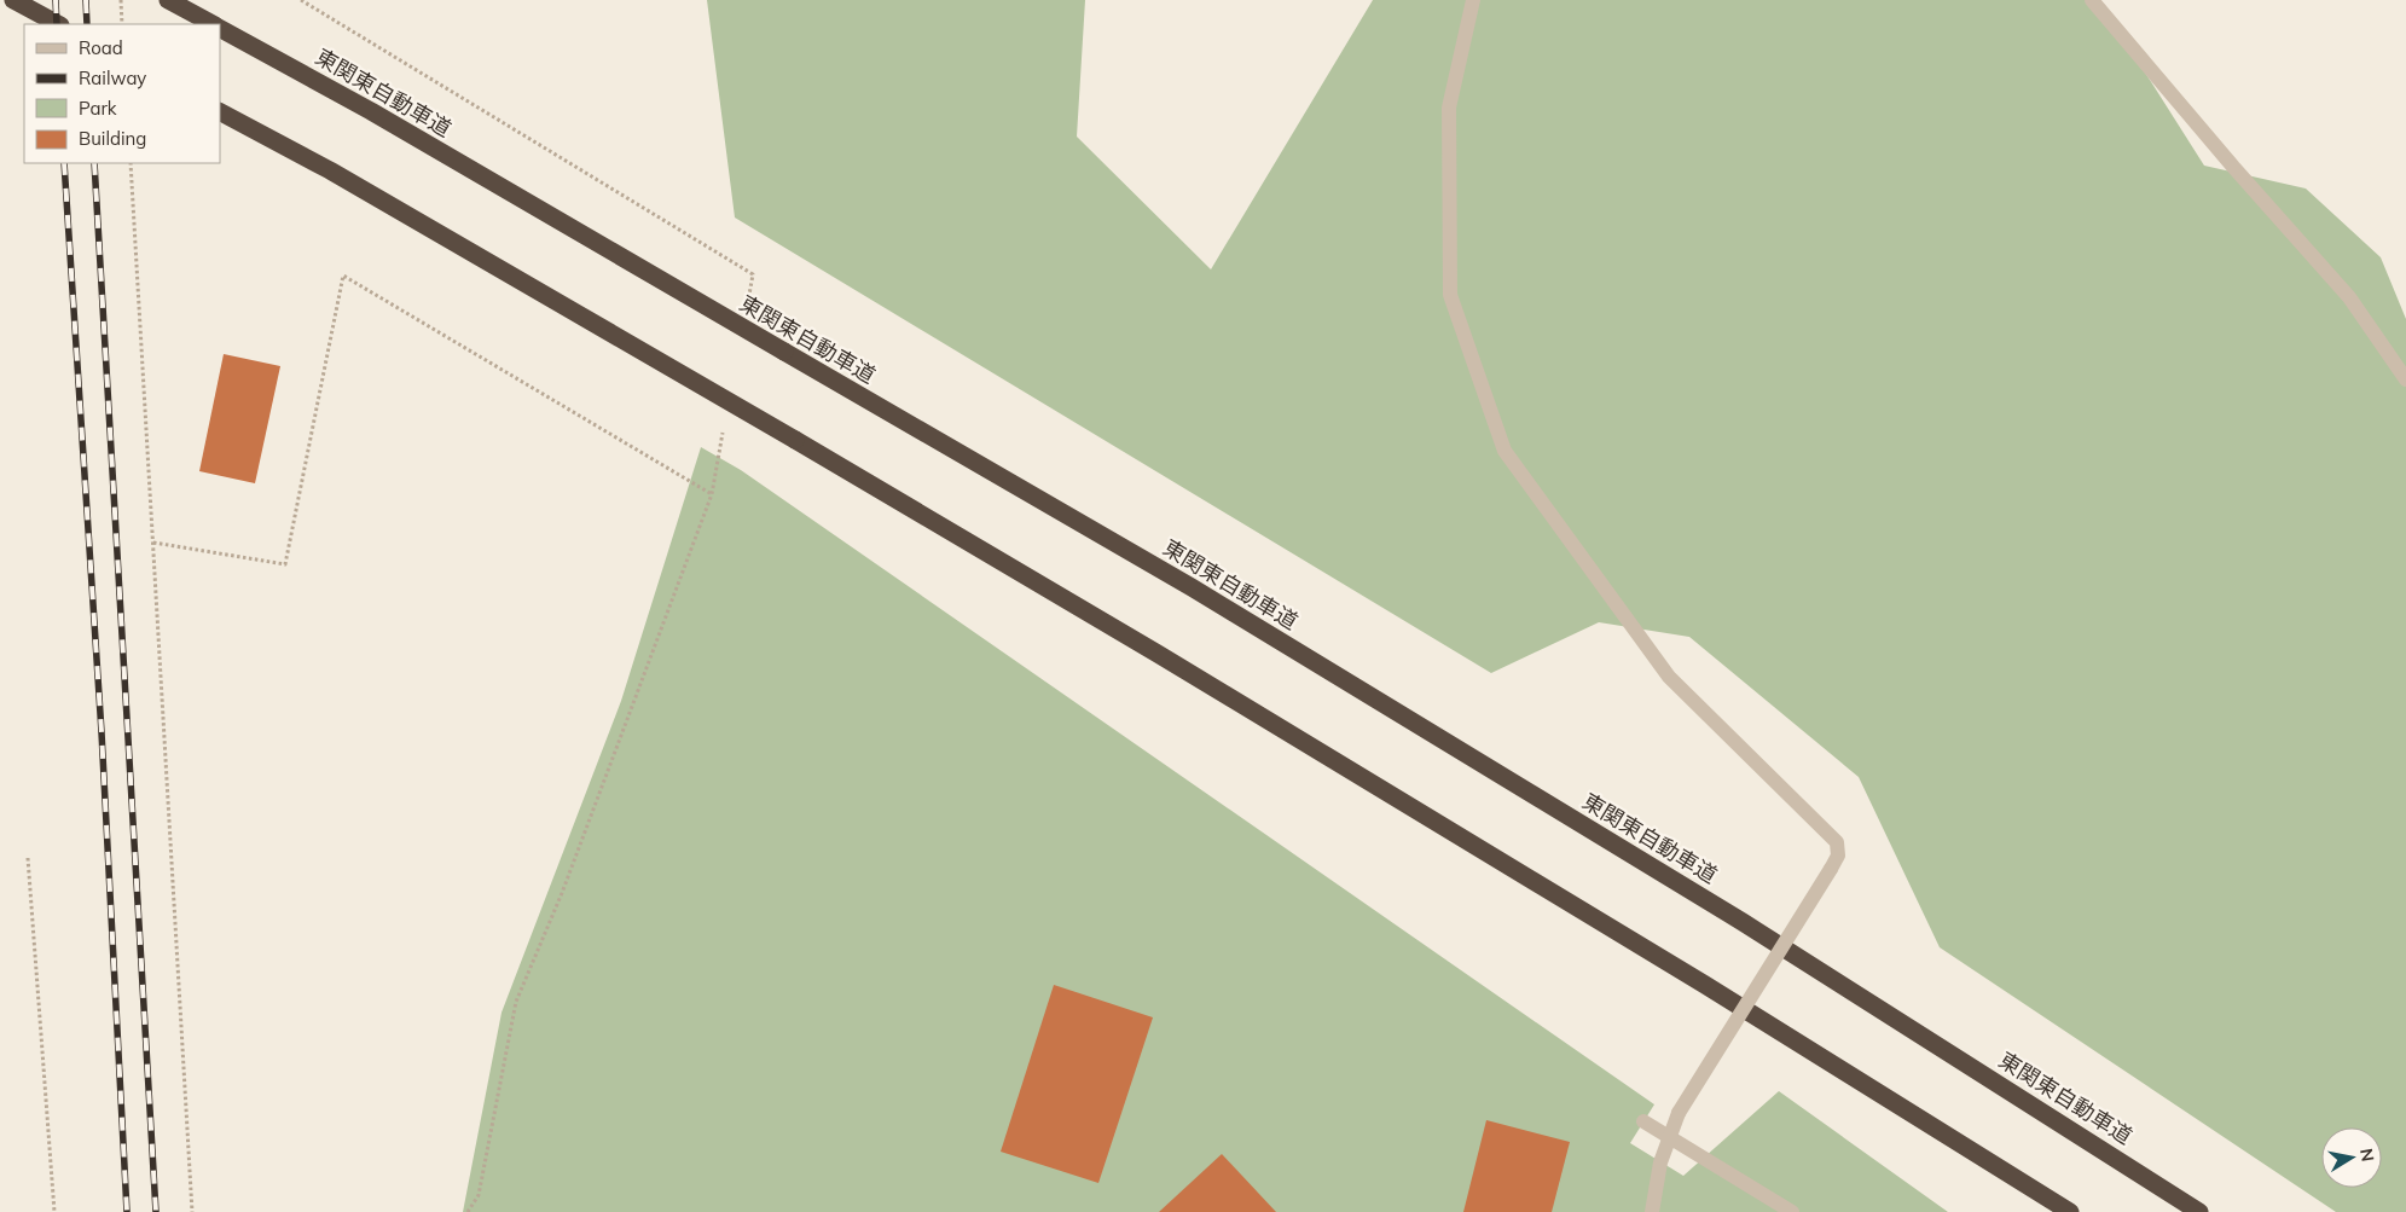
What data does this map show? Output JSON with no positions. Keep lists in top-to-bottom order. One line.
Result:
{"streets":{"highway":["東関東自動車道"]},"legend":["Road","Railway","Park","Building"],"north":"right"}
